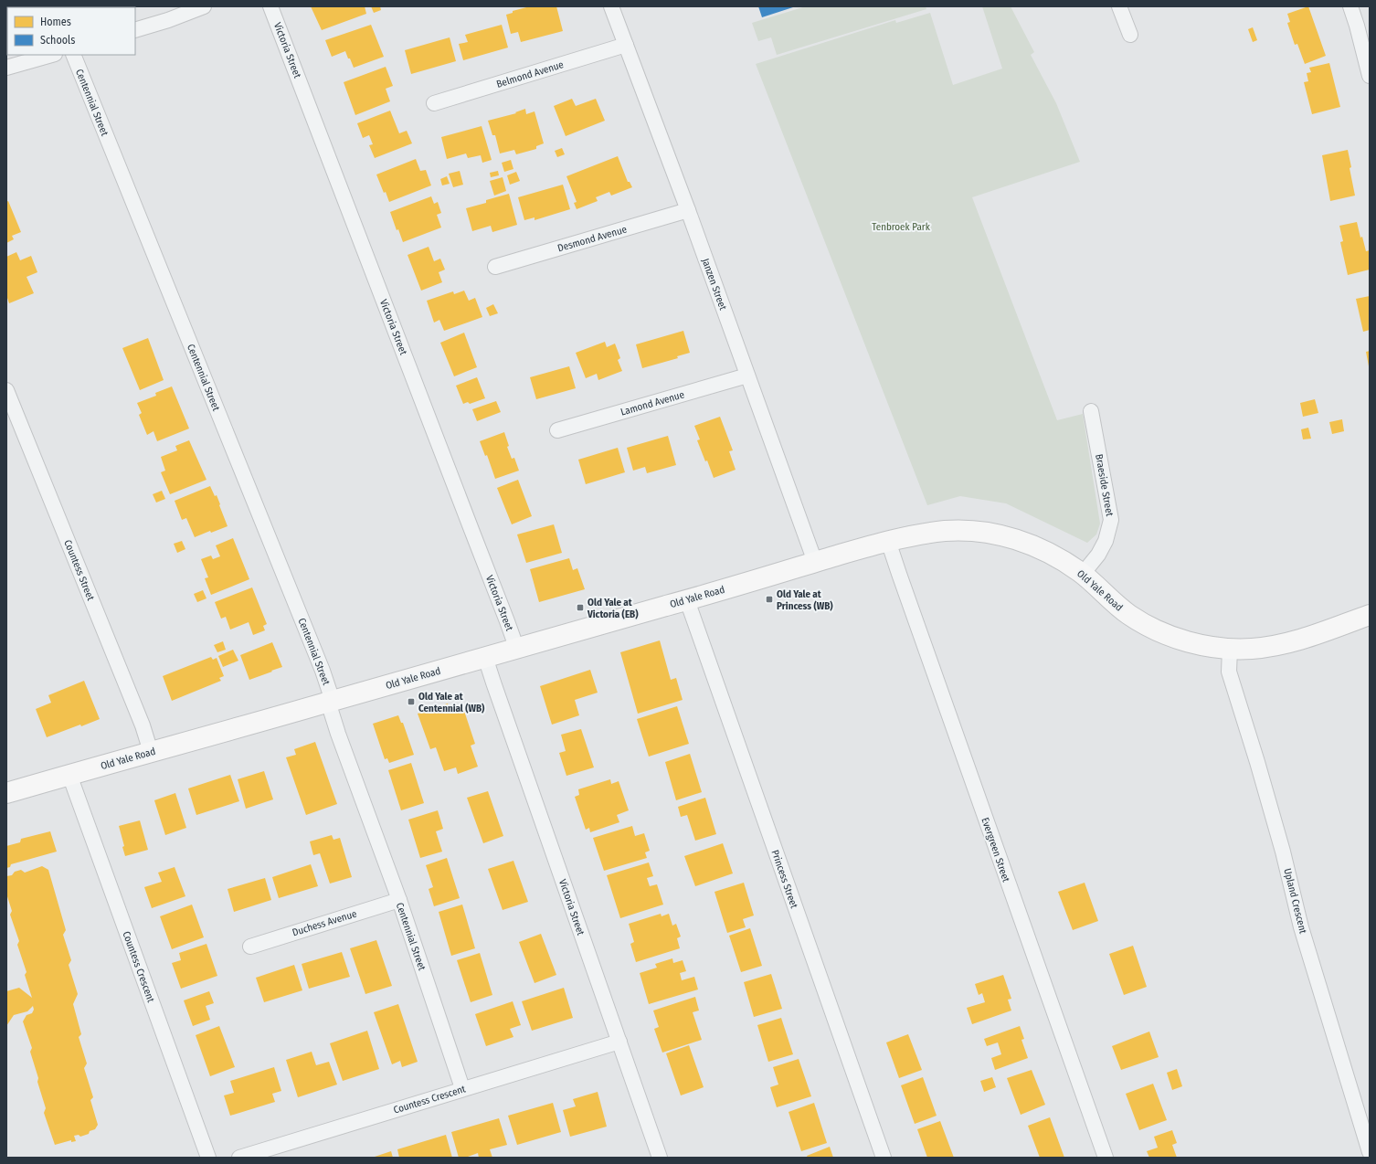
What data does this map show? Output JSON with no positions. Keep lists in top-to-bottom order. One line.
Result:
{"streets":{"street":["Victoria Street","Belmond Avenue","Centennial Street","Desmond Avenue","Janzen Street","Lamond Avenue","Braeside Street","Countess Street","Old Yale Road","Evergreen Street","Princess Street","Upland Crescent","Duchess Avenue","Countess Crescent"]},"crossings":[["Victoria Street","Old Yale Road"],["Victoria Street","Countess Crescent"],["Belmond Avenue","Janzen Street"],["Centennial Street","Old Yale Road"],["Centennial Street","Duchess Avenue"],["Centennial Street","Countess Crescent"],["Desmond Avenue","Janzen Street"],["Janzen Street","Lamond Avenue"],["Janzen Street","Old Yale Road"],["Braeside Street","Old Yale Road"],["Countess Street","Old Yale Road"],["Old Yale Road","Evergreen Street"],["Old Yale Road","Princess Street"],["Old Yale Road","Upland Crescent"],["Old Yale Road","Countess Crescent"]],"parks":["Tenbroek Park"],"places":{"transit":["Old Yale at Princess (WB)","Old Yale at Victoria (EB)","Old Yale at Centennial (WB)"]},"legend":["Homes","Schools"]}
